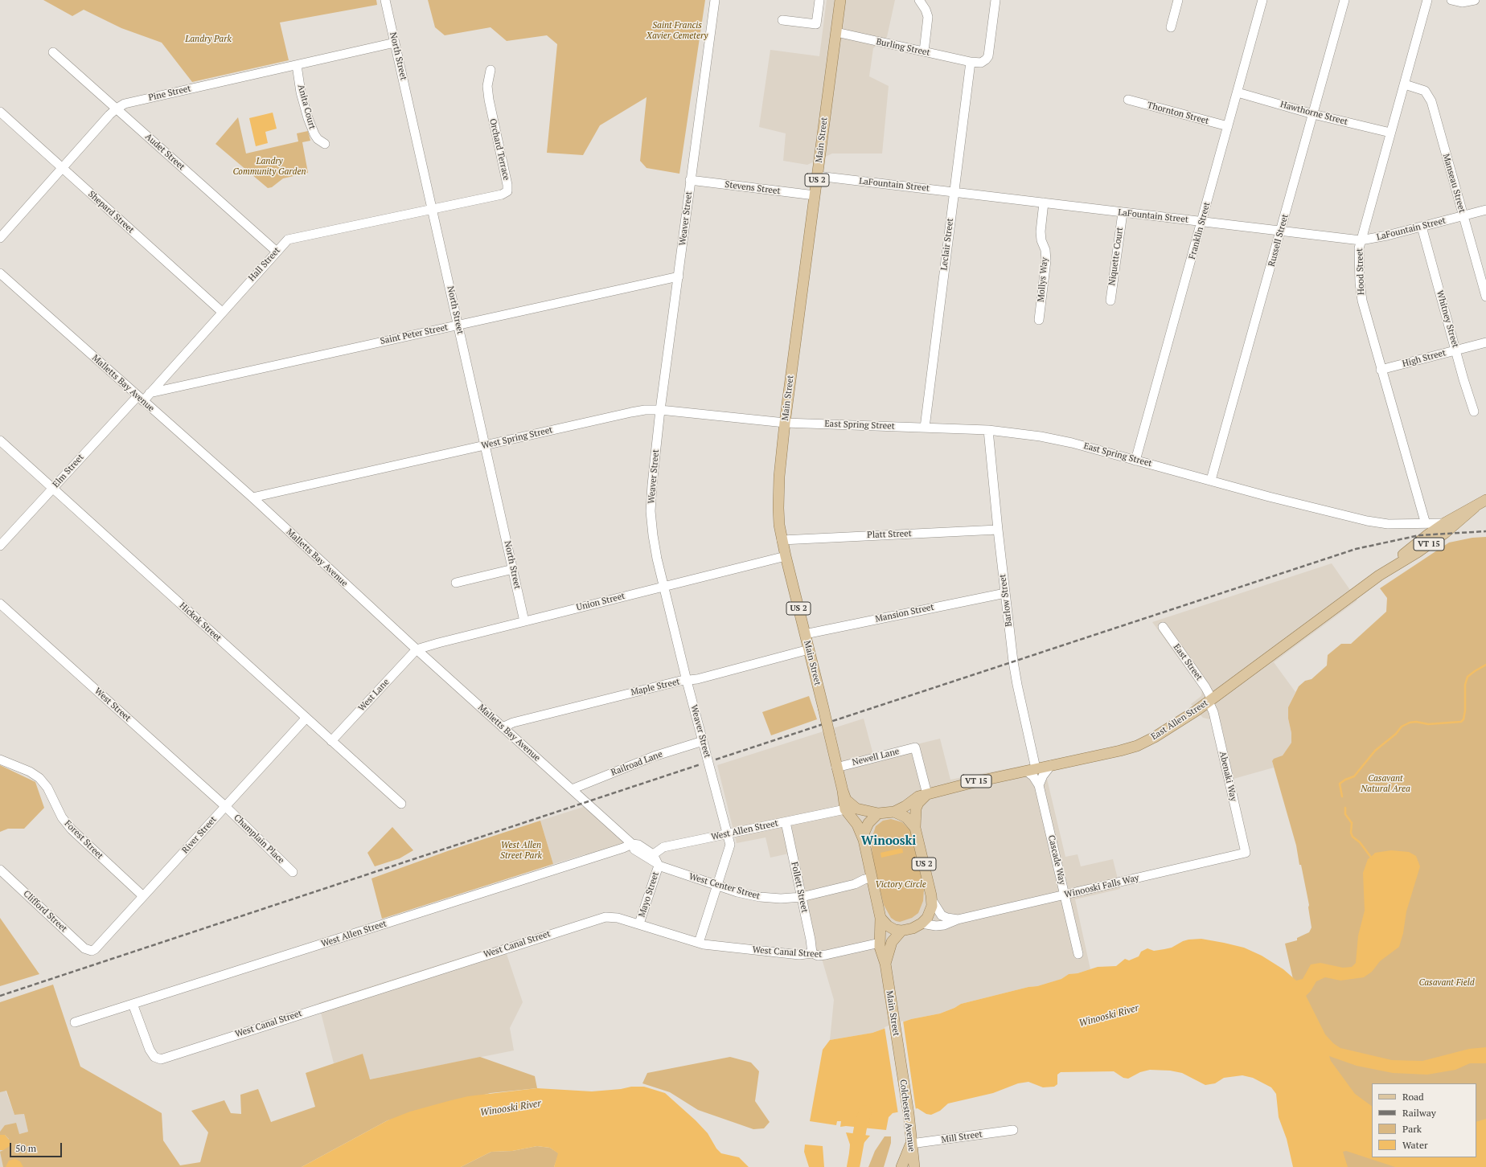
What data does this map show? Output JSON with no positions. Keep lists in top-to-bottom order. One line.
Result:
{"streets":{"main road":["Main Street","US 2","VT 15","East Allen Street","Colchester Avenue"],"street":["Burling Street","North Street","Pine Street","Anita Court","Thornton Street","Hawthorne Street","Orchard Terrace","Audet Street","Manseau Street","LaFountain Street","Stevens Street","Shepard Street","Weaver Street","Franklin Street","Russell Street","Leclair Street","Niquette Court","Hall Street","Hood Street","Mollys Way","Whitney Street","Saint Peter Street","High Street","Malletts Bay Avenue","East Spring Street","West Spring Street","Elm Street","Platt Street","Barlow Street","Union Street","Mansion Street","Hickok Street","East Street","Maple Street","West Lane","West Street","Newell Lane","Railroad Lane","Abenaki Way","West Allen Street","River Street","Champlain Place","Forest Street","Cascade Way","West Center Street","Winooski Falls Way","Follett Street","Mayo Street","Clifford Street","West Canal Street","Mill Street"]},"crossings":[["Burling Street","Main Street"],["Burling Street","Leclair Street"],["North Street","Pine Street"],["North Street","Orchard Terrace"],["North Street","Hall Street"],["North Street","Saint Peter Street"],["North Street","West Spring Street"],["North Street","Union Street"],["Pine Street","Anita Court"],["Pine Street","Audet Street"],["Pine Street","Shepard Street"],["Thornton Street","Franklin Street"],["Hawthorne Street","Franklin Street"],["Hawthorne Street","Russell Street"],["Hawthorne Street","Hood Street"],["Main Street","LaFountain Street"],["Main Street","Stevens Street"],["Main Street","East Spring Street"],["Main Street","West Spring Street"],["Main Street","Platt Street"],["Main Street","Union Street"],["Main Street","Mansion Street"],["Main Street","Maple Street"],["Main Street","East Allen Street"],["Main Street","Newell Lane"],["Main Street","West Allen Street"],["Main Street","West Center Street"],["Main Street","West Canal Street"],["Main Street","Colchester Avenue"],["Orchard Terrace","Hall Street"],["Audet Street","Hall Street"],["US 2","Winooski Falls Way"],["Manseau Street","LaFountain Street"],["Manseau Street","Hood Street"],["LaFountain Street","Franklin Street"],["LaFountain Street","Russell Street"],["LaFountain Street","Leclair Street"],["LaFountain Street","Niquette Court"],["LaFountain Street","Hood Street"],["LaFountain Street","Mollys Way"],["LaFountain Street","Whitney Street"],["Stevens Street","Weaver Street"],["Shepard Street","Hall Street"],["Weaver Street","Saint Peter Street"],["Weaver Street","West Spring Street"],["Weaver Street","Union Street"],["Weaver Street","Maple Street"],["Weaver Street","Railroad Lane"],["Weaver Street","West Allen Street"],["Weaver Street","West Center Street"],["Weaver Street","West Canal Street"],["Franklin Street","East Spring Street"],["Russell Street","East Spring Street"],["Leclair Street","East Spring Street"],["Hall Street","Saint Peter Street"],["Hall Street","Malletts Bay Avenue"],["Hall Street","Elm Street"],["Hood Street","High Street"],["Hood Street","East Spring Street"],["Whitney Street","High Street"],["Malletts Bay Avenue","West Spring Street"],["Malletts Bay Avenue","Elm Street"],["Malletts Bay Avenue","Union Street"],["Malletts Bay Avenue","Maple Street"],["Malletts Bay Avenue","West Lane"],["Malletts Bay Avenue","Railroad Lane"],["Malletts Bay Avenue","West Allen Street"],["Malletts Bay Avenue","West Center Street"],["Malletts Bay Avenue","Mayo Street"],["East Spring Street","West Spring Street"],["East Spring Street","Barlow Street"],["East Spring Street","East Allen Street"],["Elm Street","Hickok Street"],["Platt Street","Barlow Street"],["Barlow Street","Mansion Street"],["Barlow Street","East Allen Street"],["Barlow Street","Cascade Way"],["Union Street","West Lane"],["Hickok Street","West Lane"],["Hickok Street","River Street"],["East Street","East Allen Street"],["East Street","Abenaki Way"],["West Street","River Street"],["West Street","Champlain Place"],["East Allen Street","Newell Lane"],["East Allen Street","Abenaki Way"],["East Allen Street","Cascade Way"],["Abenaki Way","Winooski Falls Way"],["West Allen Street","West Center Street"],["West Allen Street","Follett Street"],["West Allen Street","Mayo Street"],["West Allen Street","West Canal Street"],["River Street","Champlain Place"],["River Street","Forest Street"],["River Street","Clifford Street"],["Cascade Way","Winooski Falls Way"],["West Center Street","Follett Street"],["West Center Street","Mayo Street"],["Follett Street","West Canal Street"],["Mayo Street","West Canal Street"],["Colchester Avenue","Mill Street"]],"districts":["Winooski"],"water":["Winooski River"],"parks":["Saint Francis Xavier Cemetery","Landry Park","Landry Community Garden","Casavant Natural Area","West Allen Street Park","Victory Circle","Casavant Field"],"legend":["Road","Railway","Park","Water"],"scale_bar":"50 m"}
